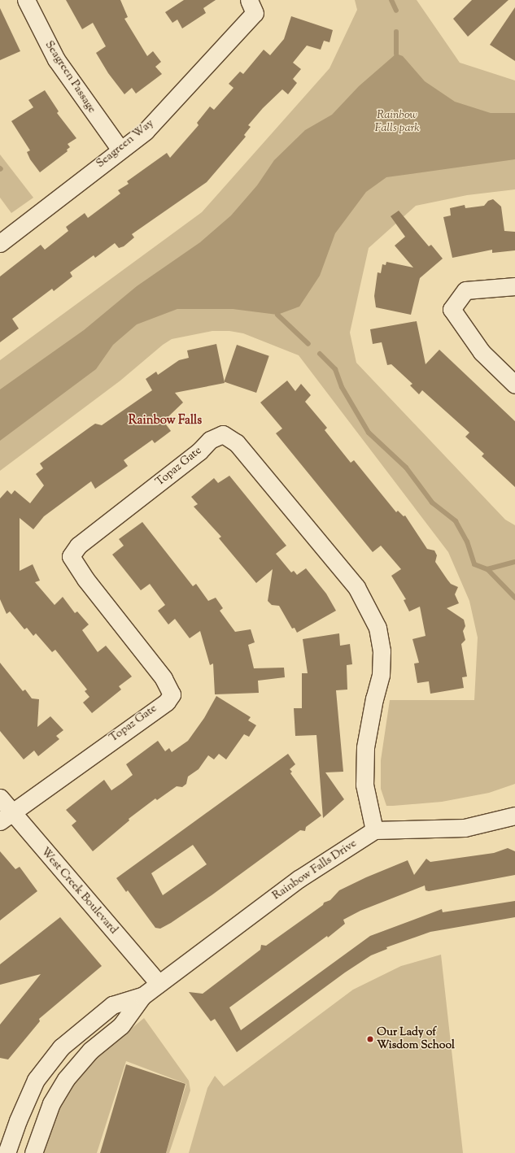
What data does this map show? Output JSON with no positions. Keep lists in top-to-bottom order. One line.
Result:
{"streets":{"street":["Seagreen Passage","Seagreen Way","Topaz Gate","Rainbow Falls Drive","West Creek Boulevard"]},"crossings":[["Seagreen Passage","Seagreen Way"],["Topaz Gate","Rainbow Falls Drive"],["Topaz Gate","West Creek Boulevard"],["Rainbow Falls Drive","West Creek Boulevard"]],"districts":["Rainbow Falls"],"parks":["Rainbow Falls park"],"places":["Our Lady of Wisdom School"]}
